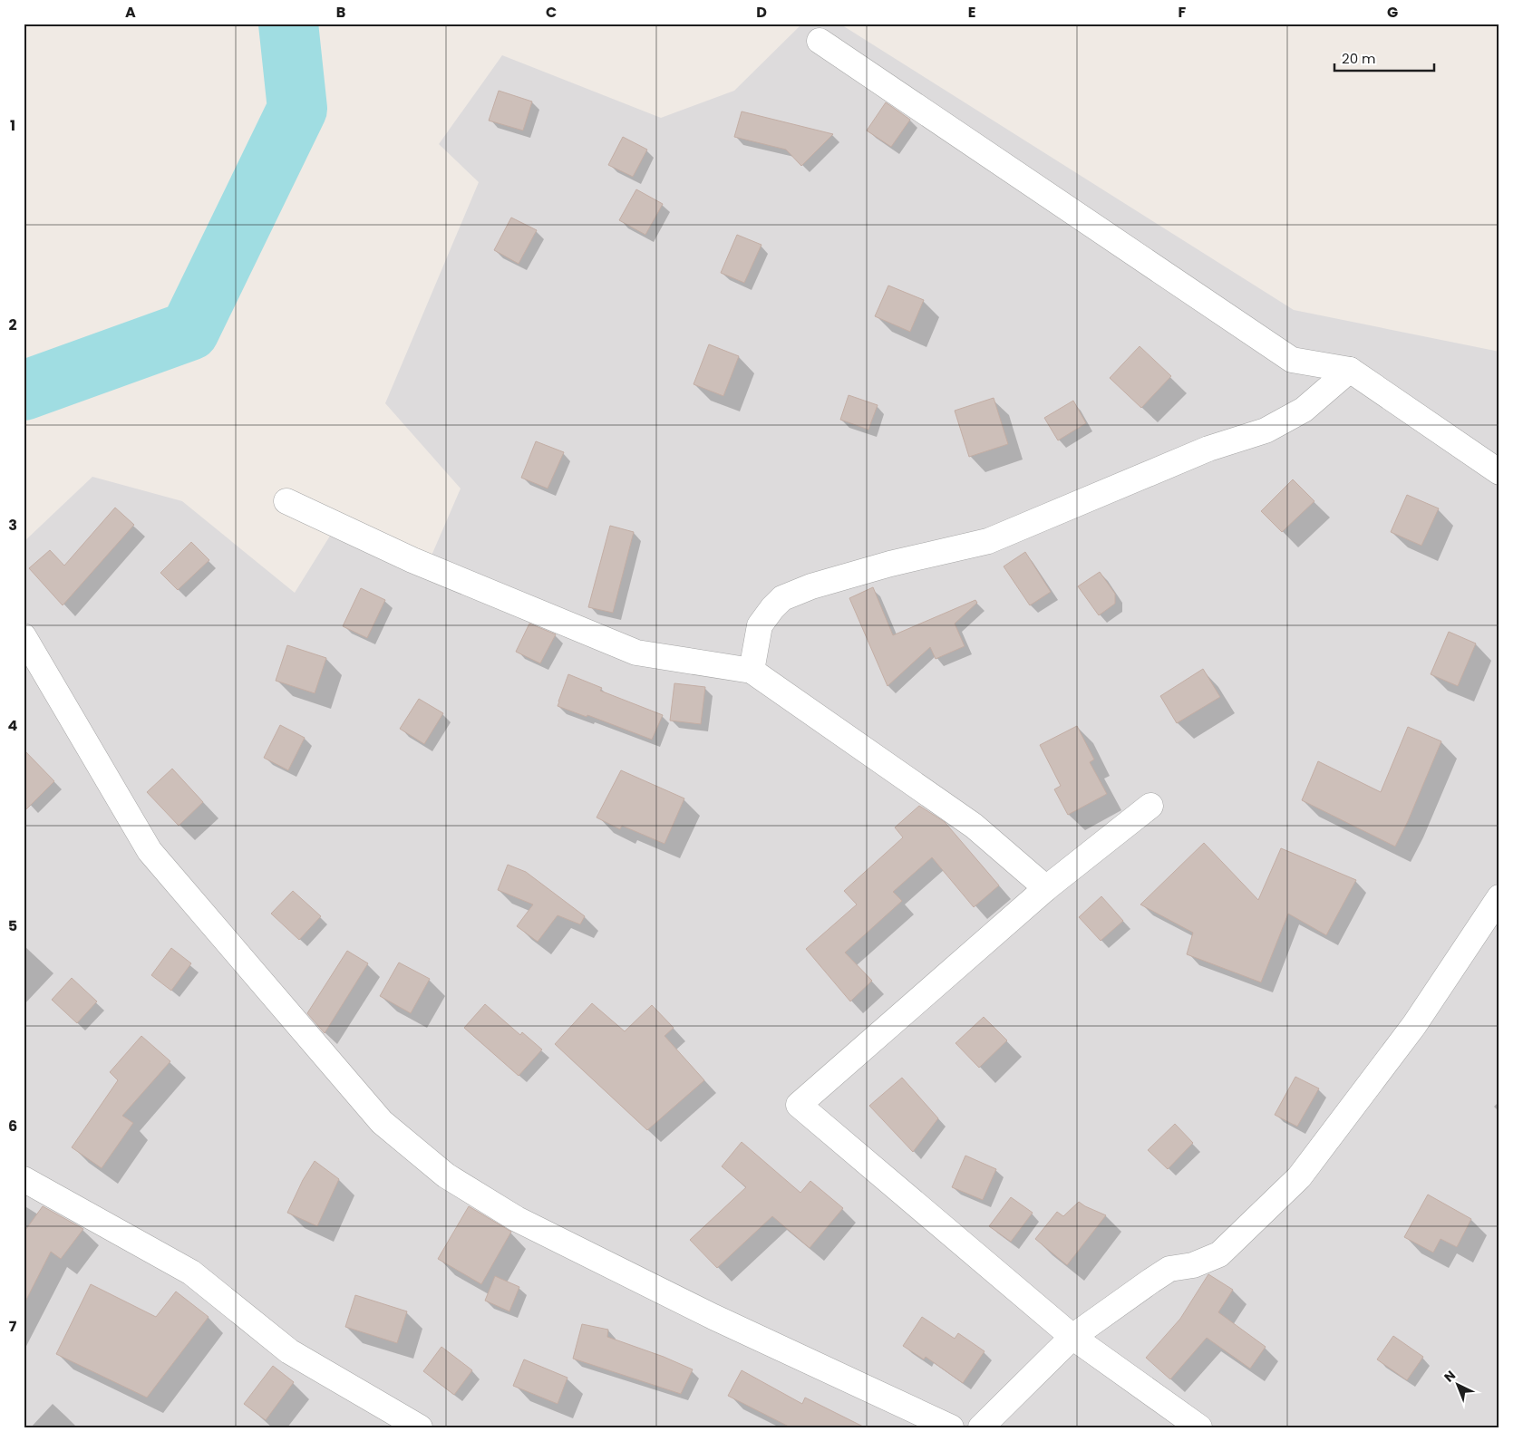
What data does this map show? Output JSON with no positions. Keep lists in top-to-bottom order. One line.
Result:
{"scale_bar":"20 m","north":"top left","grid":{"columns":["A","B","C","D","E","F","G"],"rows":["1","2","3","4","5","6","7"]}}
